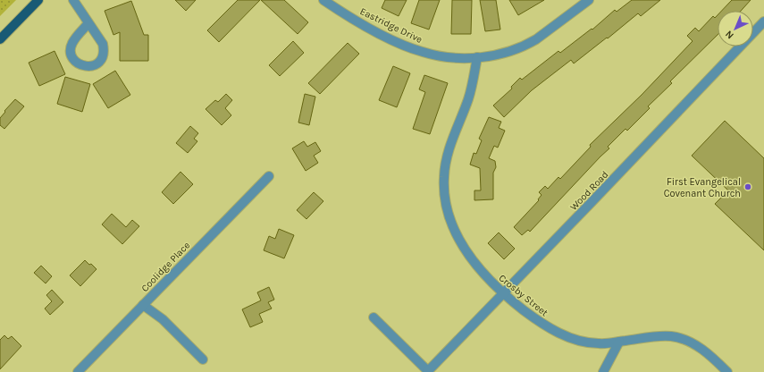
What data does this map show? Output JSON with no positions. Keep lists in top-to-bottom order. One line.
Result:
{"streets":{"street":["Eastridge Drive","Wood Road","Coolidge Place","Crosby Street"]},"crossings":[["Eastridge Drive","Crosby Street"],["Wood Road","Crosby Street"]],"places":["First Evangelical Covenant Church"],"north":"bottom left"}
